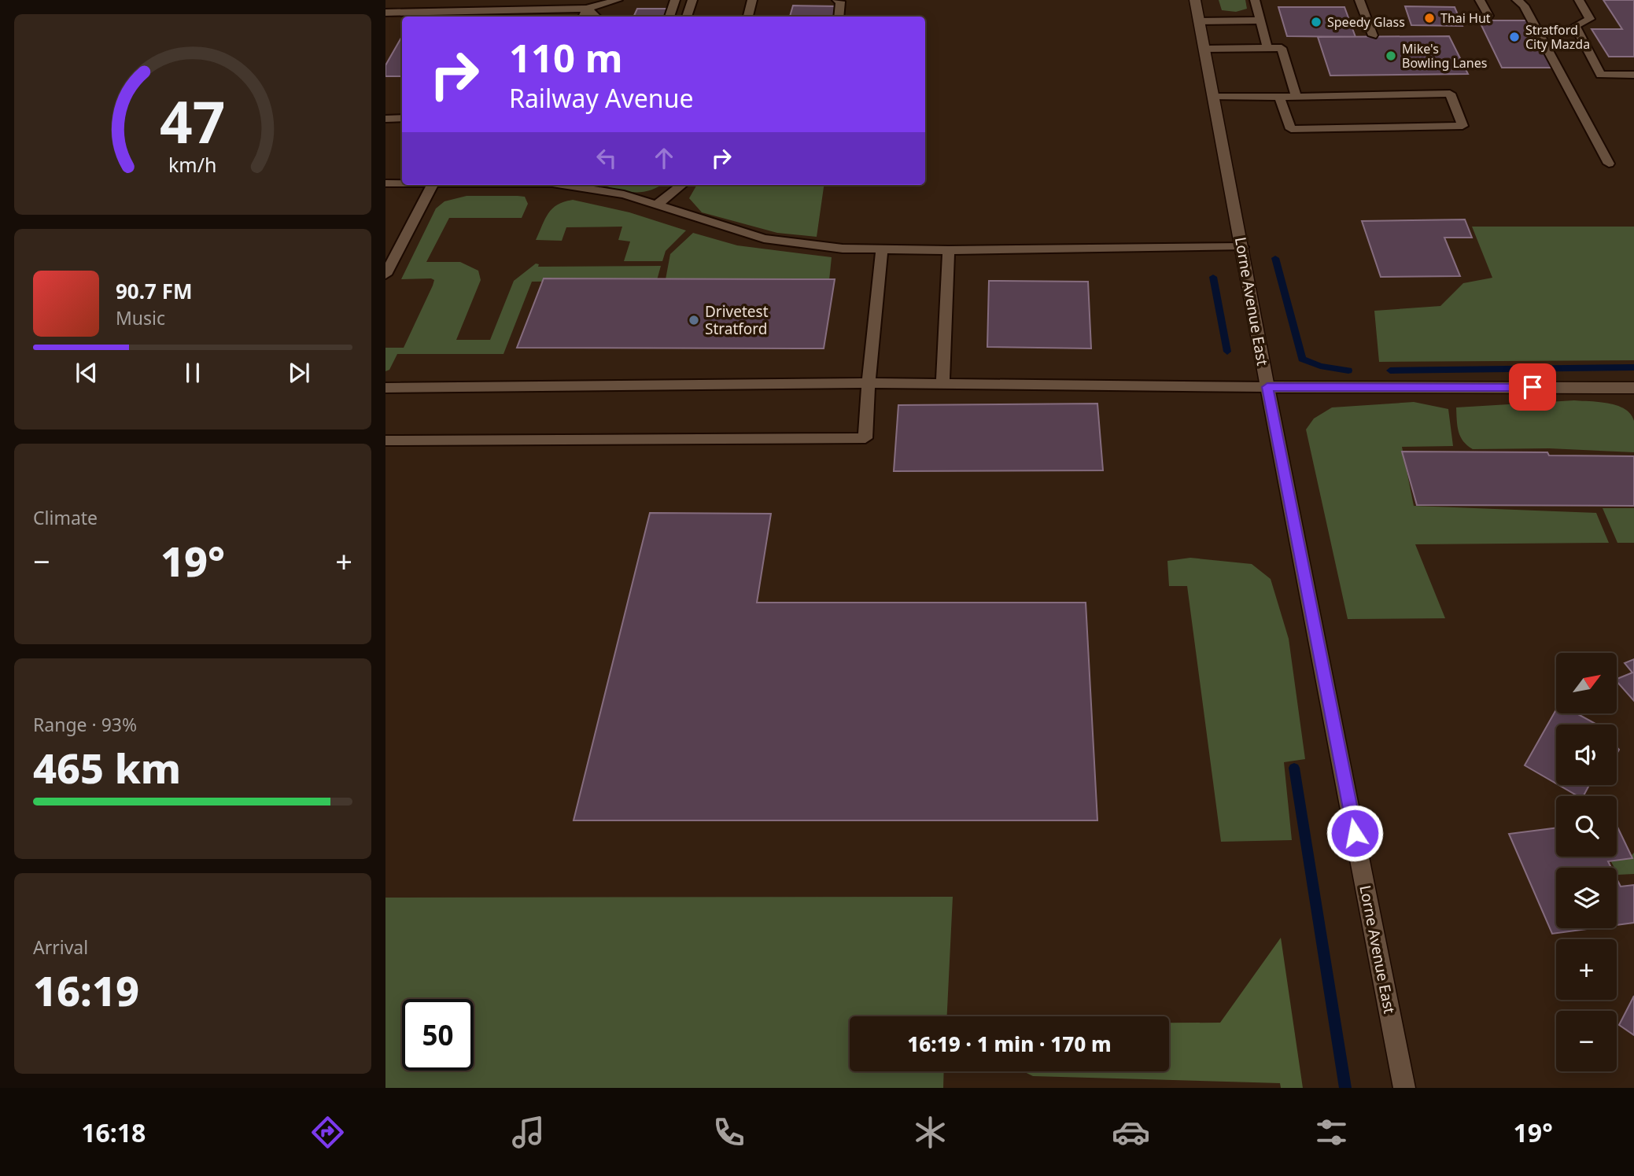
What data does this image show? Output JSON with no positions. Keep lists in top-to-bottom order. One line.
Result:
{"streets":{"main road":["Lorne Avenue East"]},"places":["Thai Hut","Speedy Glass","Stratford City Mazda","Mike's Bowling Lanes","Drivetest Stratford"],"north":"top right","page":{"turn":["110 m","Railway Avenue"],"song":["90.7 FM","Music"],"tile":["Climate",["Range · 93%","465 km"],["Arrival","16:19"]],"heat":["−","19°","+"],"map_buttons":["+","−"],"limit":"50","trip":"16:19 · 1 min · 170 m","tabs":["16:18","19°"],"gauge":["47","km/h"]}}
